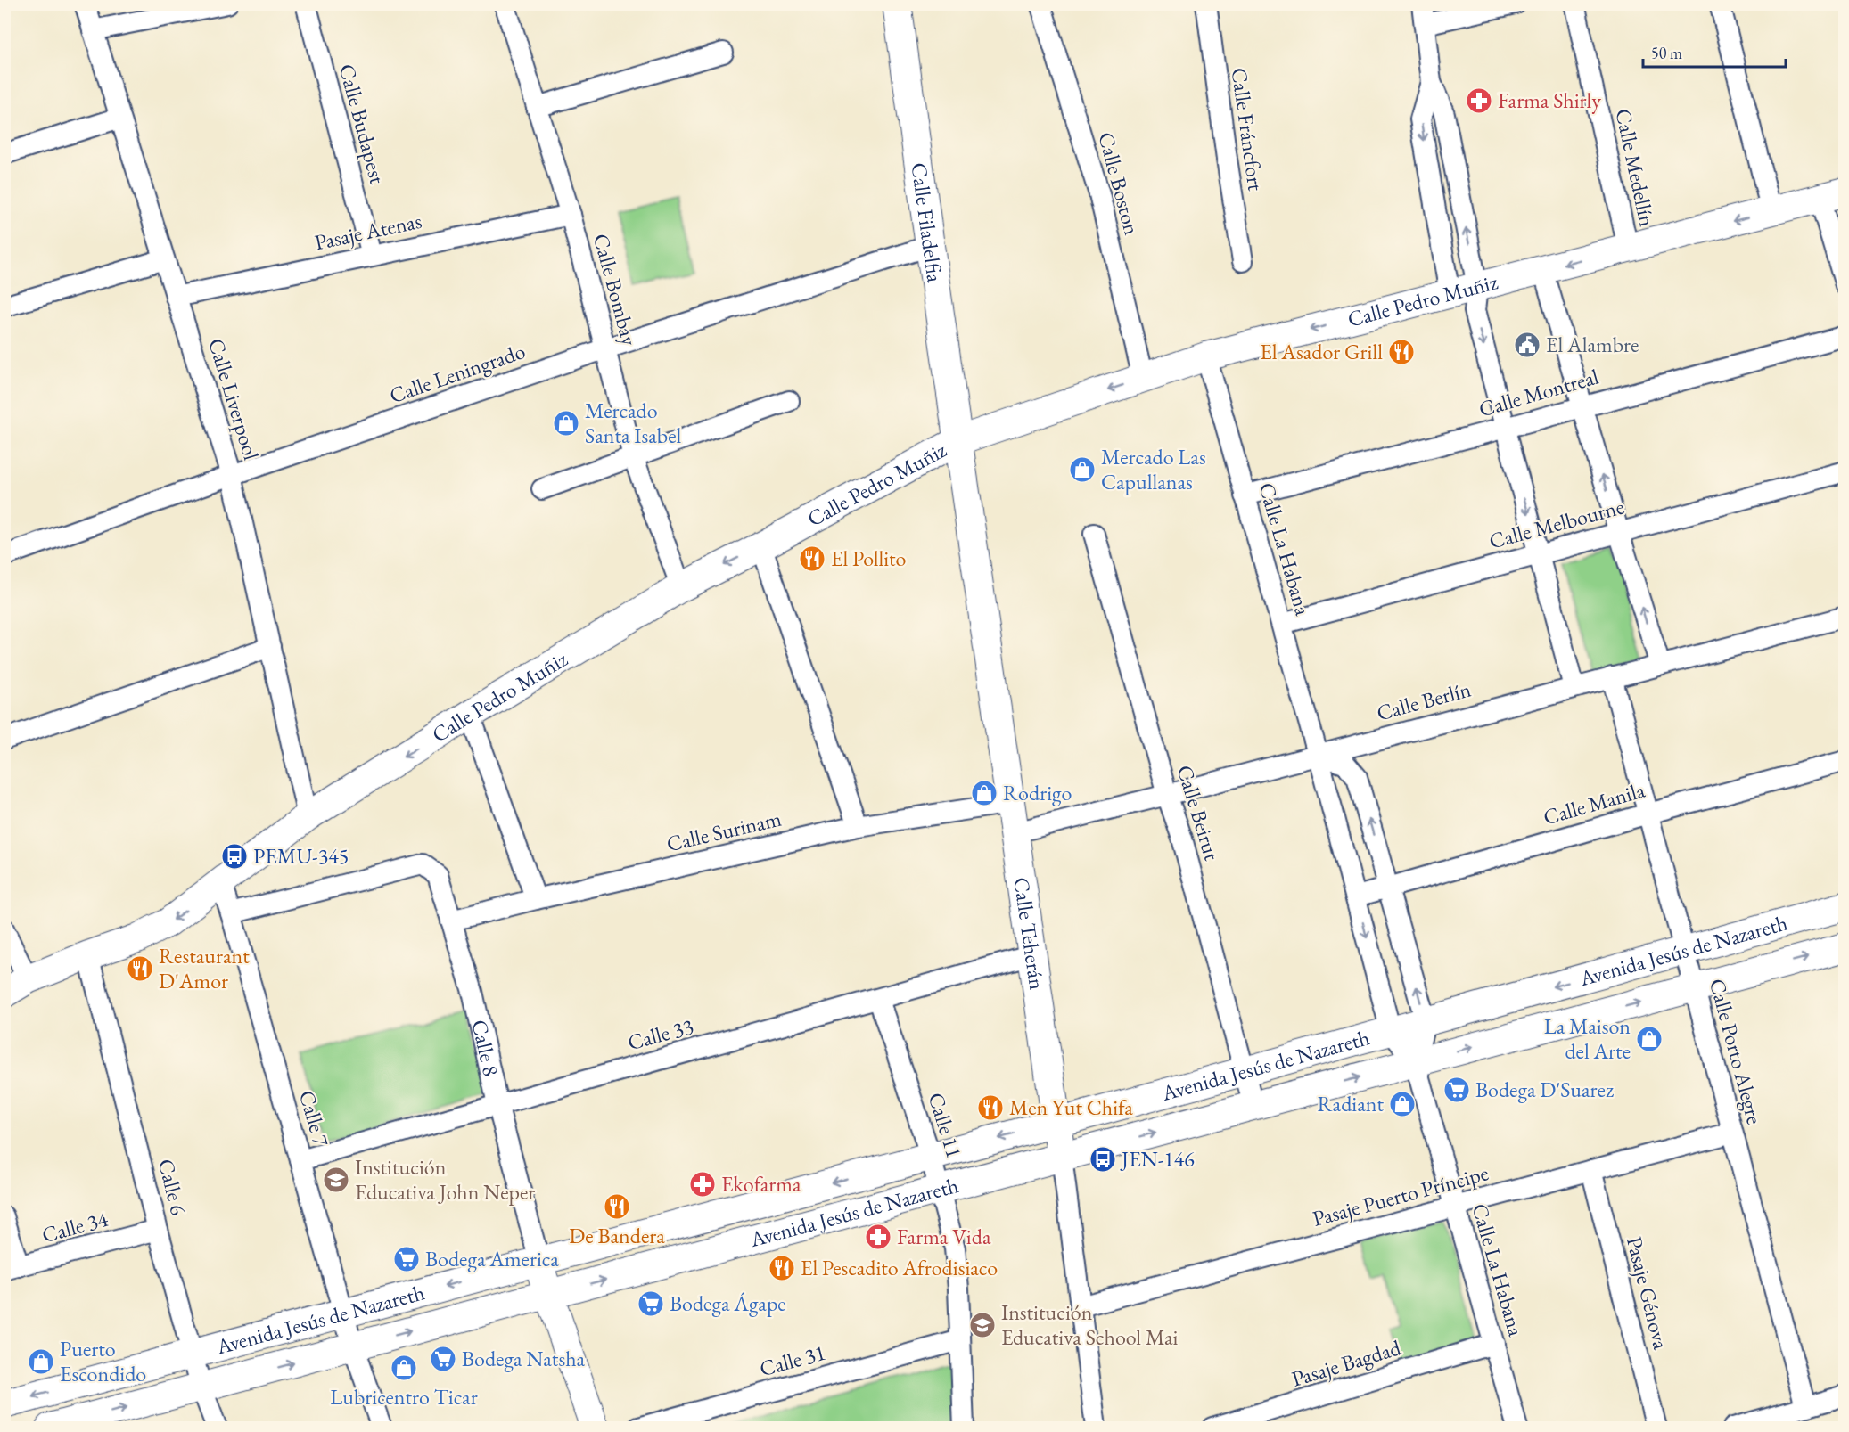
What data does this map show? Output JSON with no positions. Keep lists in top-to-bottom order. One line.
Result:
{"streets":{"main road":["Calle Filadelfia","Calle Pedro Muñiz","Calle Teherán","Avenida Jesús de Nazareth","Calle 8"],"street":["Calle Budapest","Calle Fráncfort","Calle Medellín","Calle Boston","Pasaje Atenas","Calle Bombay","Calle Leningrado","Calle Montreal","Calle Liverpool","Calle Melbourne","Calle La Habana","Calle Berlín","Calle Manila","Calle Beirut","Calle Surinam","Calle 33","Calle Porto Alegre","Calle 7","Calle 11","Calle 6","Pasaje Puerto Príncipe","Calle 34","Pasaje Génova","Calle 31","Pasaje Bagdad"]},"crossings":[["Calle Budapest","Pasaje Atenas"],["Calle Medellín","Calle Pedro Muñiz"],["Calle Boston","Calle Pedro Muñiz"],["Calle Filadelfia","Calle Pedro Muñiz"],["Calle Filadelfia","Calle Leningrado"],["Calle Filadelfia","Calle Teherán"],["Pasaje Atenas","Calle Bombay"],["Pasaje Atenas","Calle Liverpool"],["Calle Bombay","Calle Pedro Muñiz"],["Calle Bombay","Calle Leningrado"],["Calle Pedro Muñiz","Calle Liverpool"],["Calle Pedro Muñiz","Calle La Habana"],["Calle Pedro Muñiz","Calle Teherán"],["Calle Pedro Muñiz","Calle 7"],["Calle Pedro Muñiz","Calle 6"],["Calle Leningrado","Calle Liverpool"],["Calle Montreal","Calle La Habana"],["Calle Melbourne","Calle La Habana"],["Calle La Habana","Calle Berlín"],["Calle La Habana","Calle Manila"],["Calle La Habana","Avenida Jesús de Nazareth"],["Calle La Habana","Pasaje Puerto Príncipe"],["Calle La Habana","Pasaje Bagdad"],["Calle Berlín","Calle Beirut"],["Calle Berlín","Calle Teherán"],["Calle Berlín","Calle Porto Alegre"],["Calle Manila","Calle Porto Alegre"],["Calle Beirut","Avenida Jesús de Nazareth"],["Calle Surinam","Calle Teherán"],["Calle Surinam","Calle 8"],["Calle Teherán","Avenida Jesús de Nazareth"],["Calle Teherán","Calle 33"],["Calle Teherán","Pasaje Puerto Príncipe"],["Avenida Jesús de Nazareth","Calle 8"],["Avenida Jesús de Nazareth","Calle Porto Alegre"],["Avenida Jesús de Nazareth","Calle 7"],["Avenida Jesús de Nazareth","Calle 11"],["Avenida Jesús de Nazareth","Calle 6"],["Calle 33","Calle 8"],["Calle 33","Calle 7"],["Calle 33","Calle 11"],["Calle 8","Calle 7"],["Calle Porto Alegre","Pasaje Puerto Príncipe"],["Calle 11","Calle 31"],["Calle 6","Calle 34"],["Pasaje Puerto Príncipe","Pasaje Génova"]],"one_way":["Calle Pedro Muñiz"],"places":{"pharmacy":["Farma Shirly","Ekofarma","Farma Vida"],"public building":["El Alambre"],"restaurant":["El Asador Grill","El Pollito","Restaurant D'Amor","Men Yut Chifa","De Bandera","El Pescadito Afrodisiaco"],"shop":["Mercado Santa Isabel","Mercado Las Capullanas","Rodrigo","La Maison del Arte","Radiant","Puerto Escondido","Lubricentro Ticar"],"bus stop":["PEMU-345","JEN-146"],"supermarket":["Bodega D'Suarez","Bodega America","Bodega Ágape","Bodega Natsha"],"school or university":["Institución Educativa John Neper","Institución Educativa School Mai"]},"scale_bar":"50 m"}
